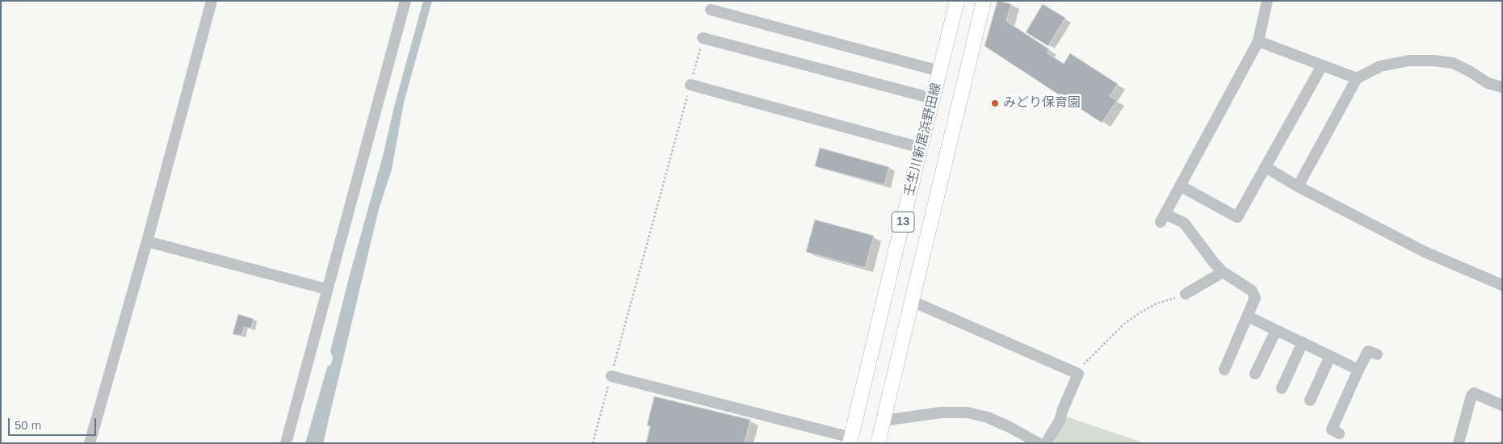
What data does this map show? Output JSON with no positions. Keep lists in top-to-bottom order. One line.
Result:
{"streets":{"main road":["壬生川新居浜野田線","13"]},"places":["みどり保育園"],"scale_bar":"50 m"}
